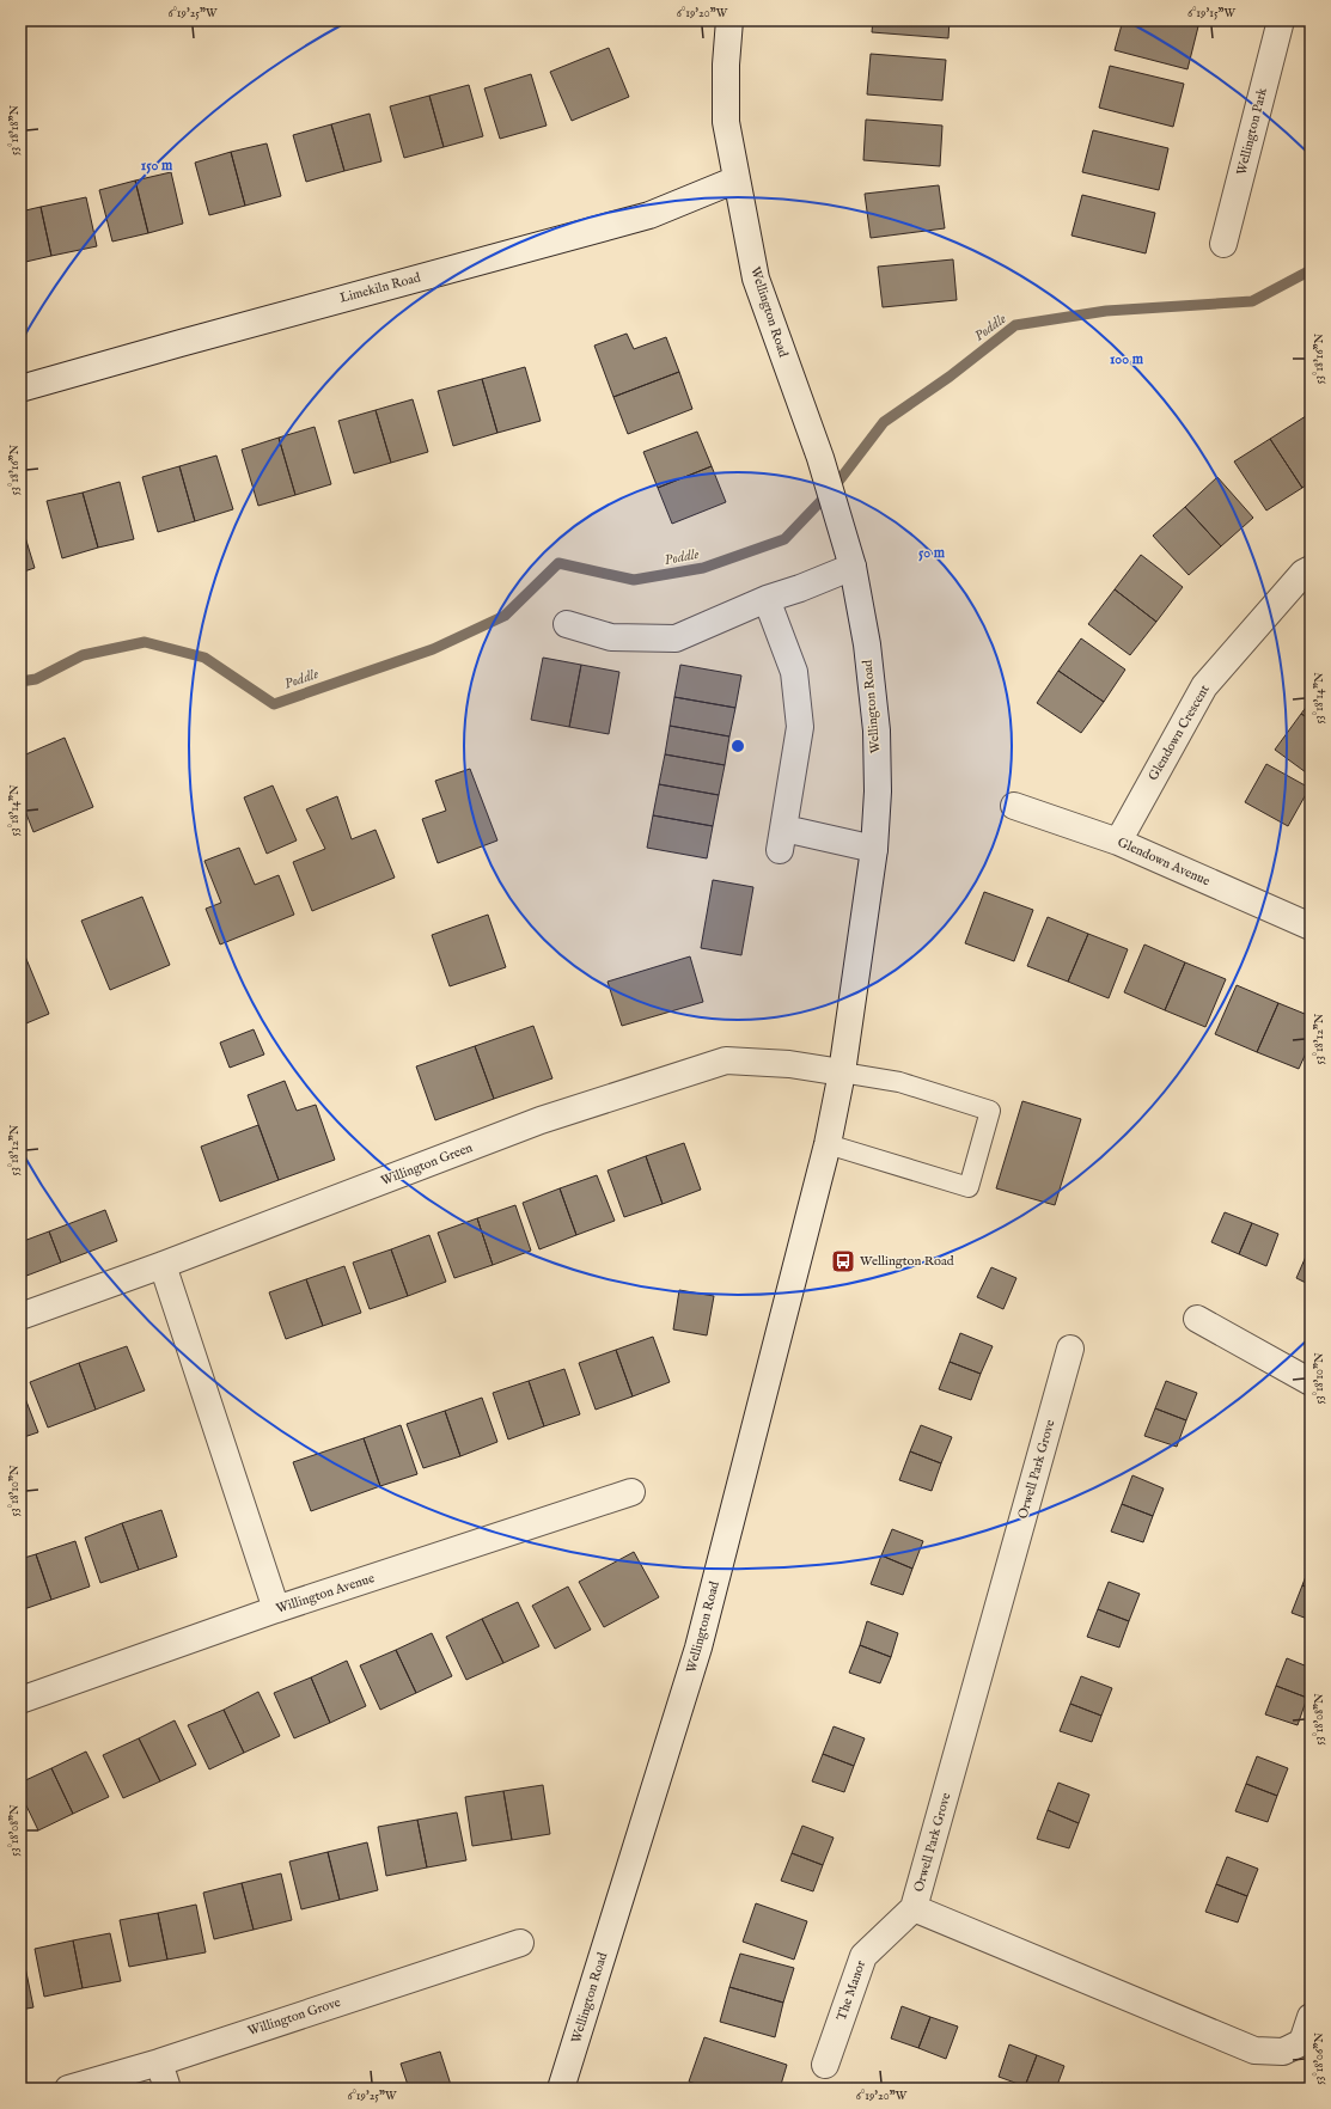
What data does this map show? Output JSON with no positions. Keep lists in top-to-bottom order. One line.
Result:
{"streets":{"street":["Wellington Park","Limekiln Road","Wellington Road","Glendown Crescent","Glendown Avenue","Willington Green","Orwell Park Grove","Willington Avenue","The Manor","Willington Grove"]},"crossings":[["Limekiln Road","Wellington Road"],["Wellington Road","Willington Green"],["Glendown Crescent","Glendown Avenue"],["Orwell Park Grove","The Manor"]],"water":["Poddle"],"places":{"bus stop":["Wellington Road"]},"coordinates":["6°19'25\"W","6°19'20\"W","6°19'15\"W","53°18'18\"N","53°18'16\"N","53°18'14\"N","53°18'12\"N","53°18'10\"N","53°18'08\"N","53°18'06\"N"],"rings":["150 m","100 m","50 m"]}
